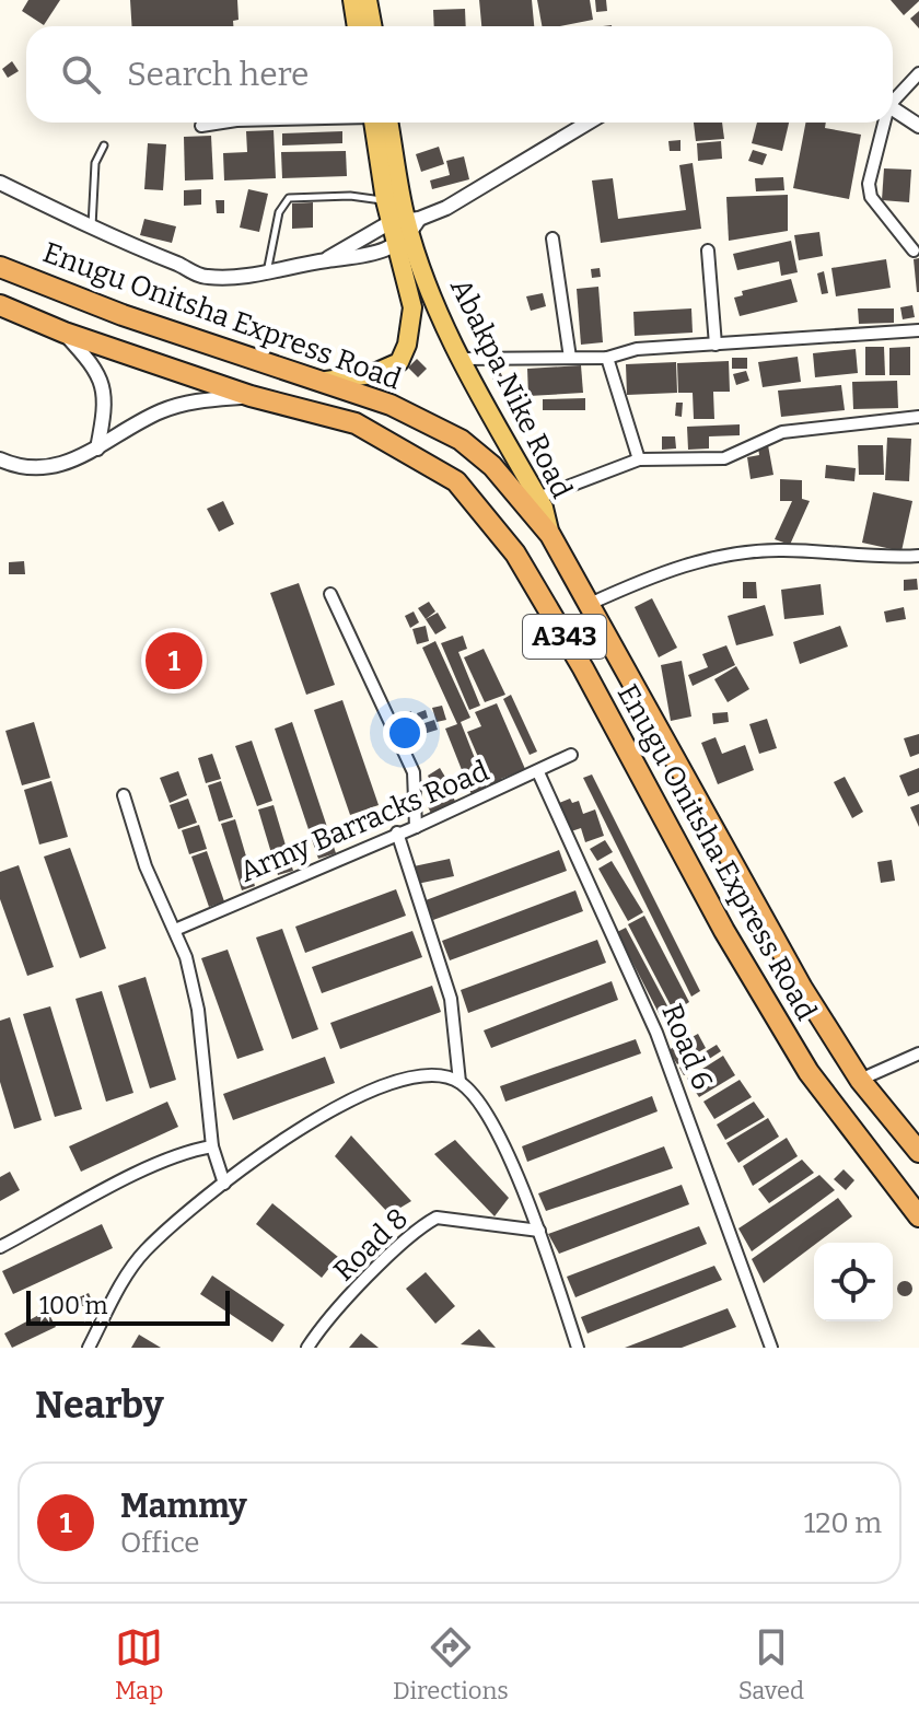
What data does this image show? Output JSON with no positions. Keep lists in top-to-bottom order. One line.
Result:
{"streets":{"highway":["Enugu Onitsha Express Road","A343"],"main road":["Abakpa Nike Road"],"street":["Army Barracks Road","Road 6","Road 8"]},"crossings":[["Enugu Onitsha Express Road","Abakpa Nike Road"],["Army Barracks Road","Road 6"]],"scale_bar":"100 m","page":{"search":"Search here","pins":"1","scale":"100 m","heading":"Nearby","list":[{"mark":"1","name":"Mammy","note":"Office","value":"120 m"}],"nav":["Map","Directions","Saved"]}}
